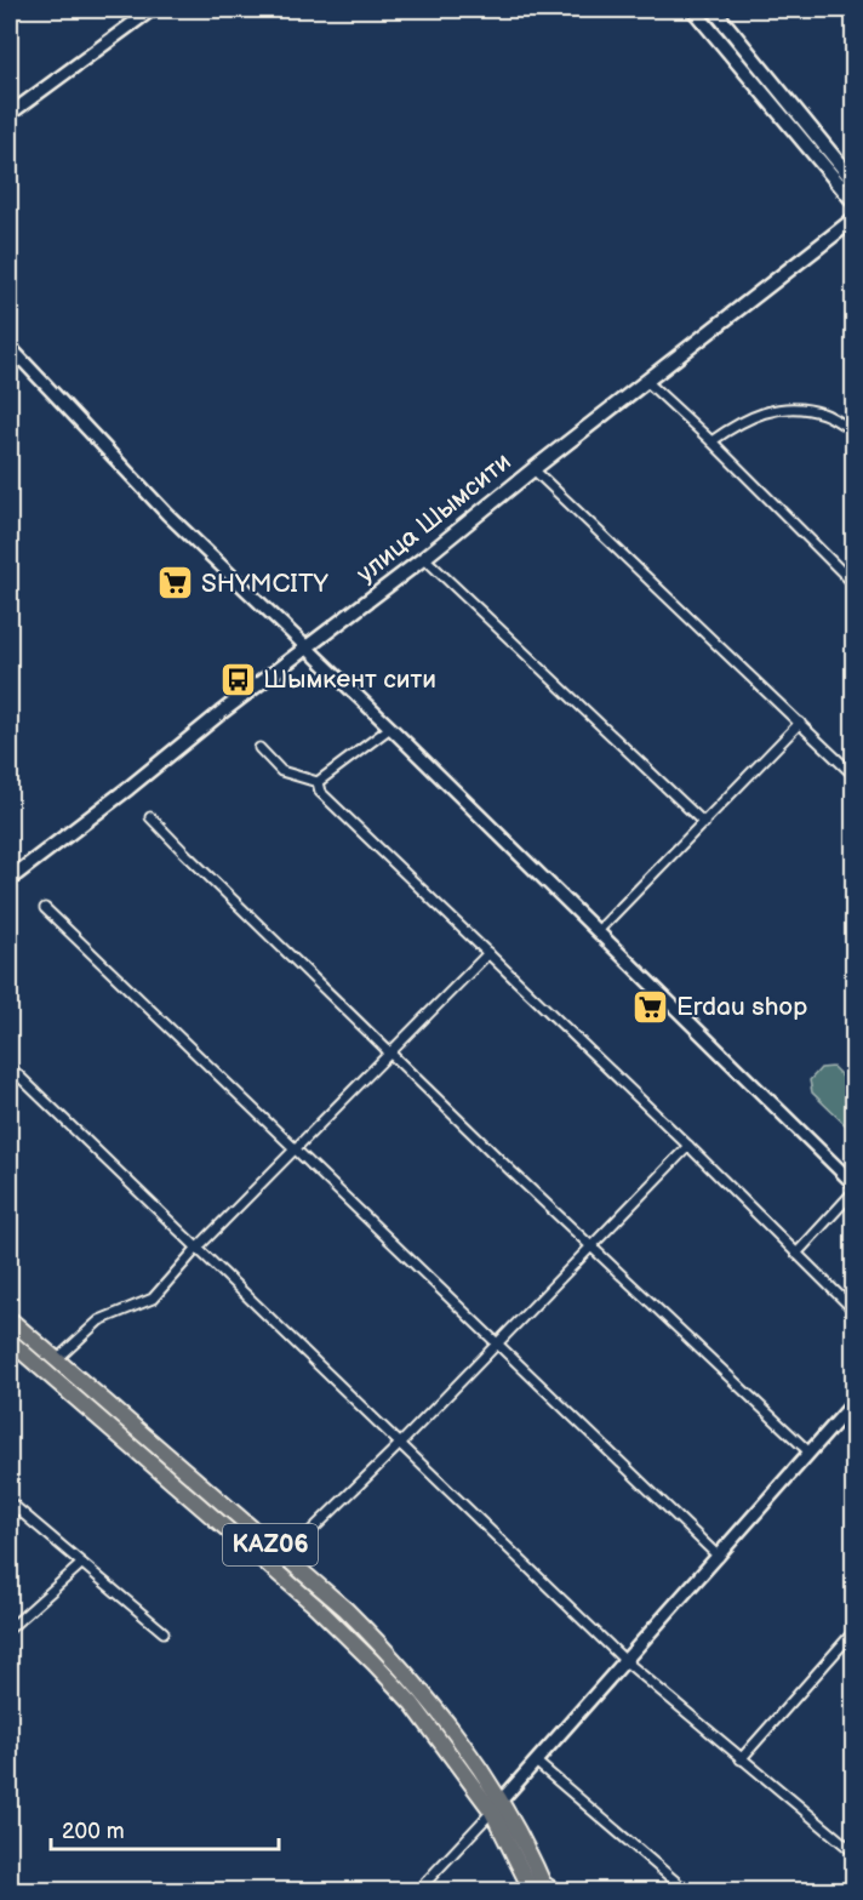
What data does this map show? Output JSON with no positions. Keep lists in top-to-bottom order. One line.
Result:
{"streets":{"highway":["KАZ06"],"main road":["улица Шымсити"]},"places":{"supermarket":["SHYMCITY","Erdau shop"],"bus stop":["Шымкент сити"]},"scale_bar":"200 m"}
